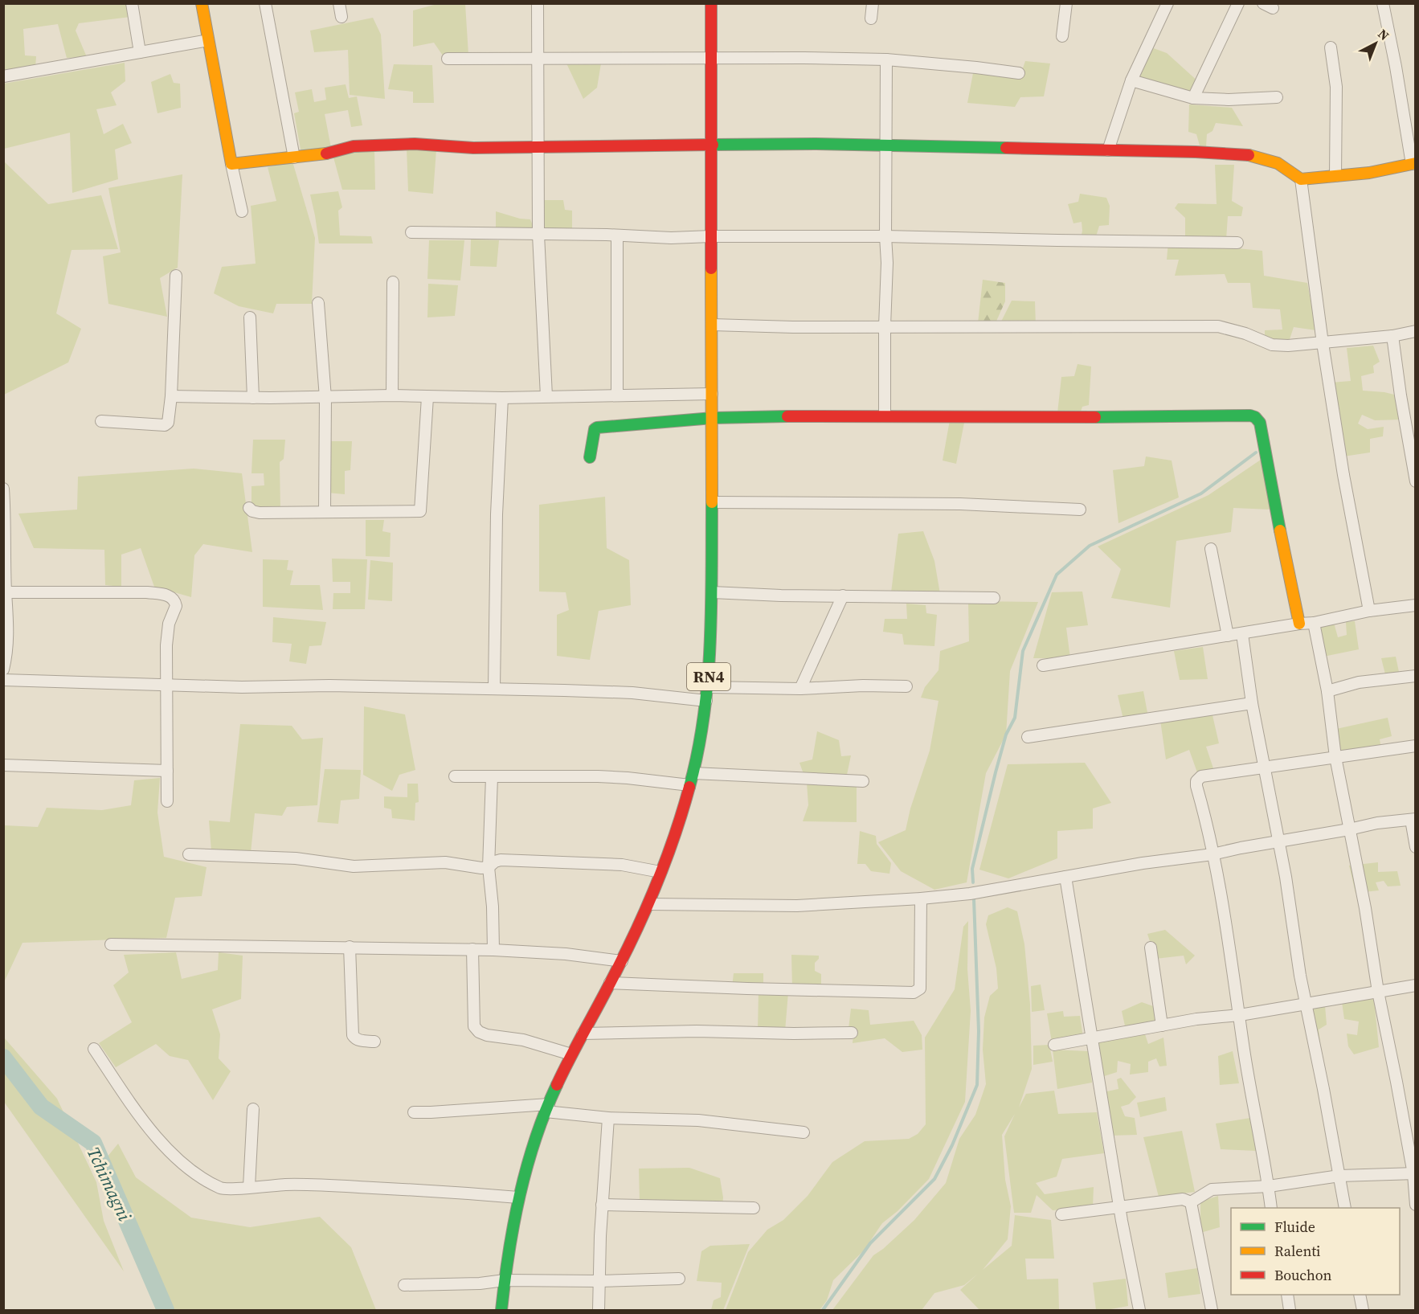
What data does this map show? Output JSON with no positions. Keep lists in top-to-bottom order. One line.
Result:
{"streets":{"main road":["RN4"]},"water":["Tchimagni"],"legend":["Fluide","Ralenti","Bouchon"],"north":"top right"}
